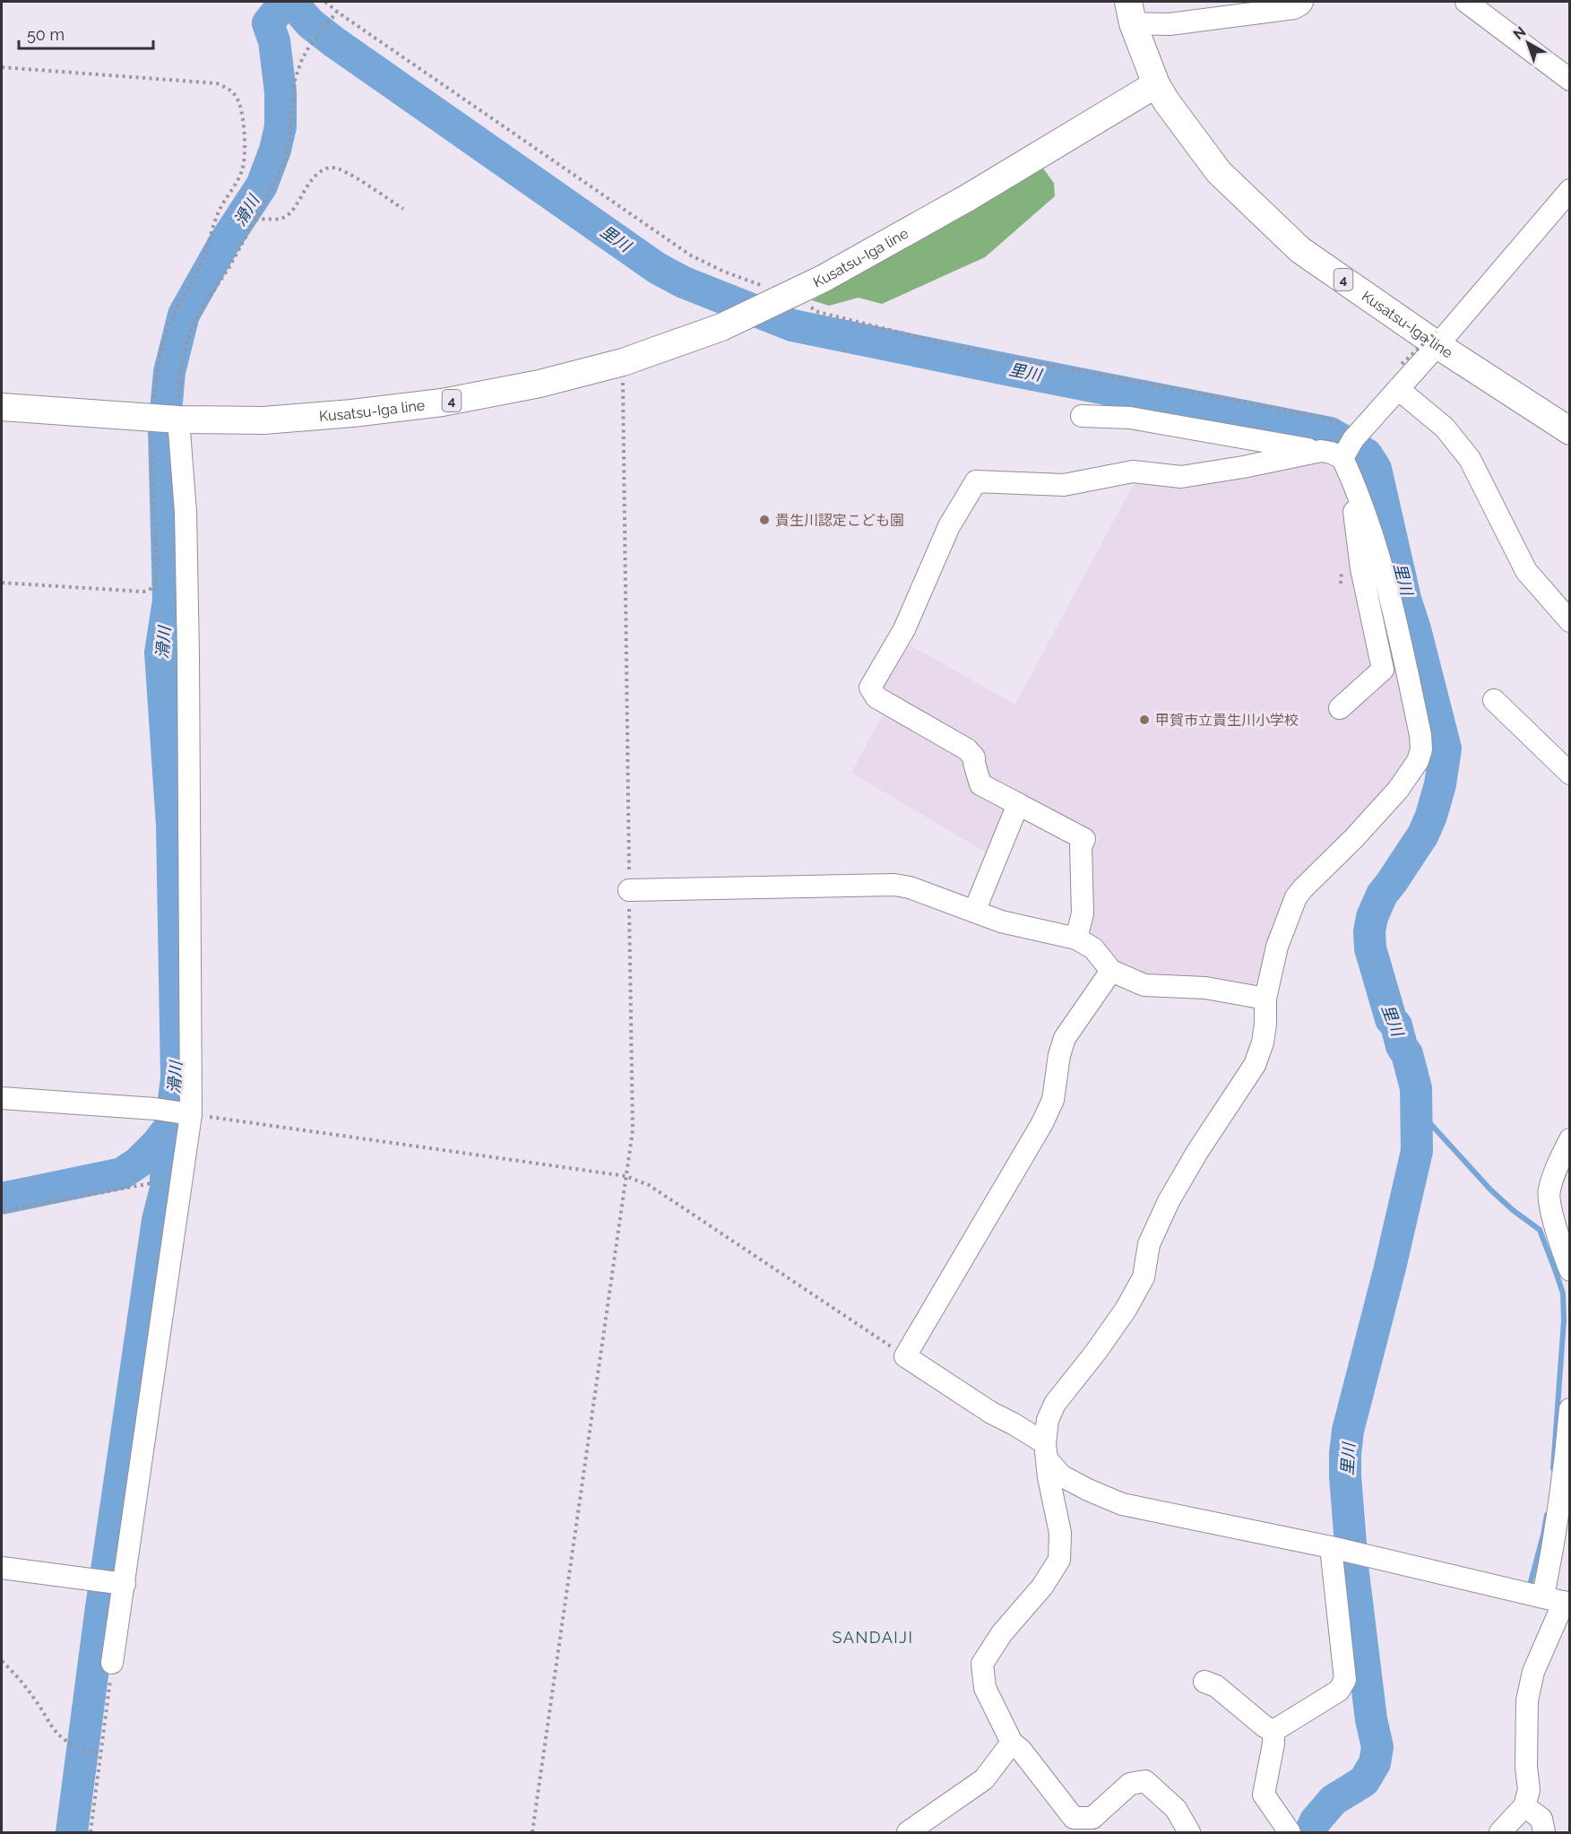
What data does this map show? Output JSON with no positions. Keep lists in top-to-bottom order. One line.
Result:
{"streets":{"main road":["Kusatsu-Iga line","4"]},"districts":["SANDAIJI"],"water":["滑川","里川"],"places":["貴生川認定こども園","甲賀市立貴生川小学校"],"scale_bar":"50 m","north":"top left"}
